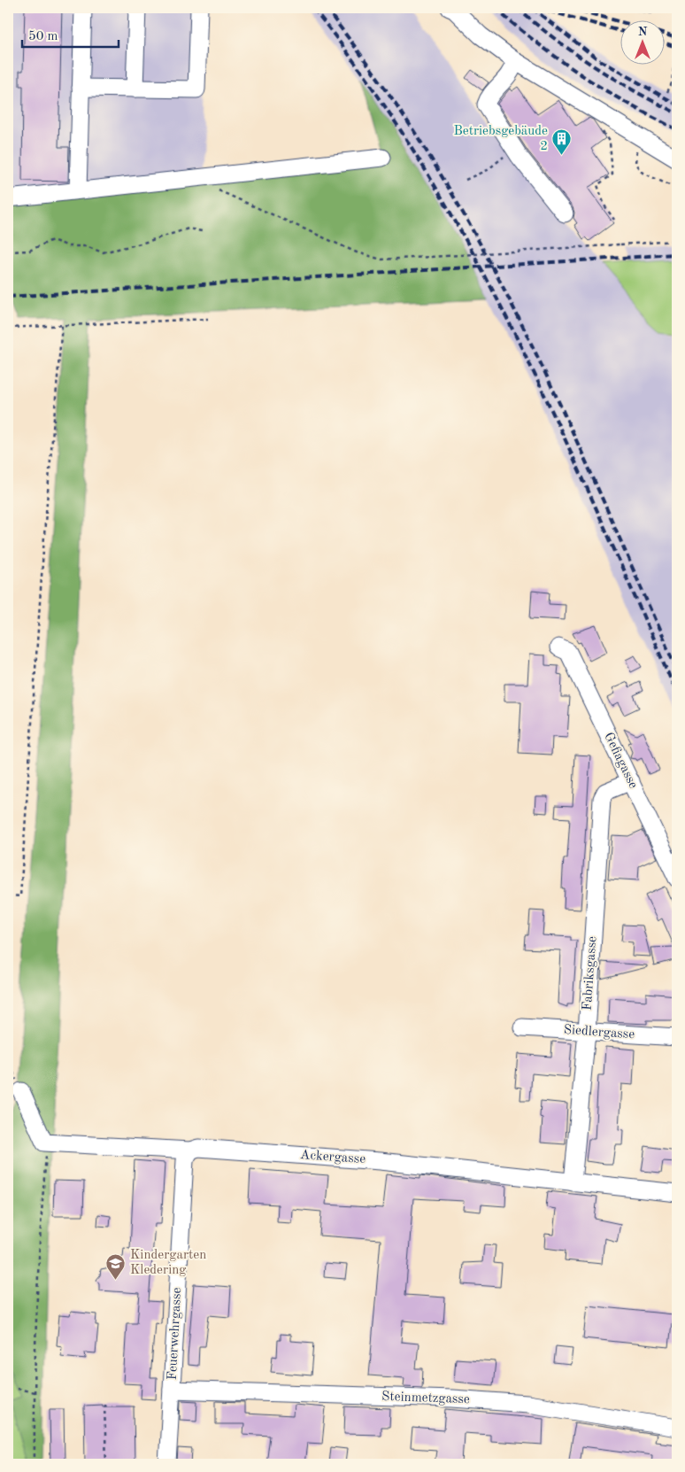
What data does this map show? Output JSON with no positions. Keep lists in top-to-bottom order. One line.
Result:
{"streets":{"street":["Gefiagasse","Fabriksgasse","Siedlergasse","Ackergasse","Feuerwehrgasse","Steinmetzgasse"]},"crossings":[["Gefiagasse","Fabriksgasse"],["Fabriksgasse","Siedlergasse"],["Fabriksgasse","Ackergasse"],["Ackergasse","Feuerwehrgasse"],["Feuerwehrgasse","Steinmetzgasse"]],"places":{"building":["Betriebsgebäude 2"],"school or university":["Kindergarten Kledering"]},"scale_bar":"50 m","north":"top"}
